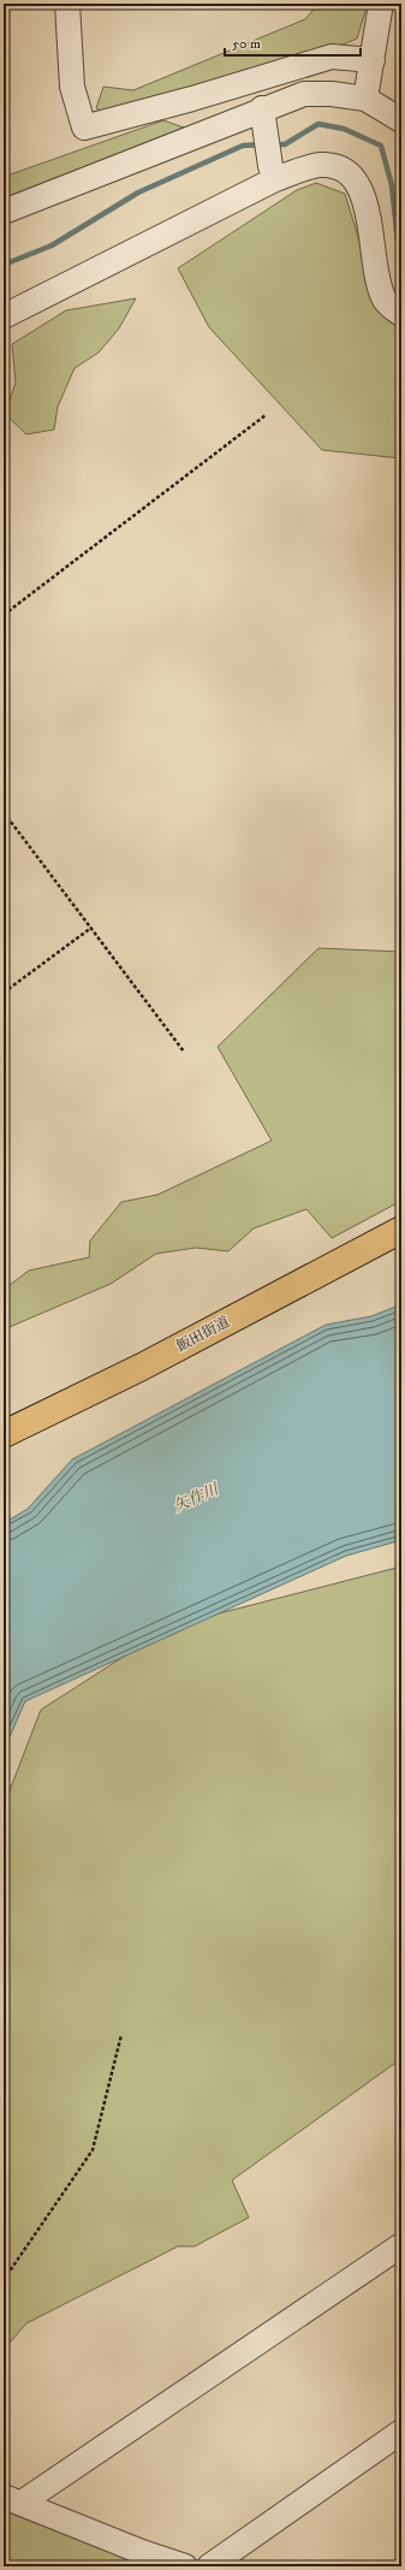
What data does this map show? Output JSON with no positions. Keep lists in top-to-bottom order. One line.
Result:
{"streets":{"highway":["飯田街道"]},"water":["矢作川"],"scale_bar":"50 m"}
